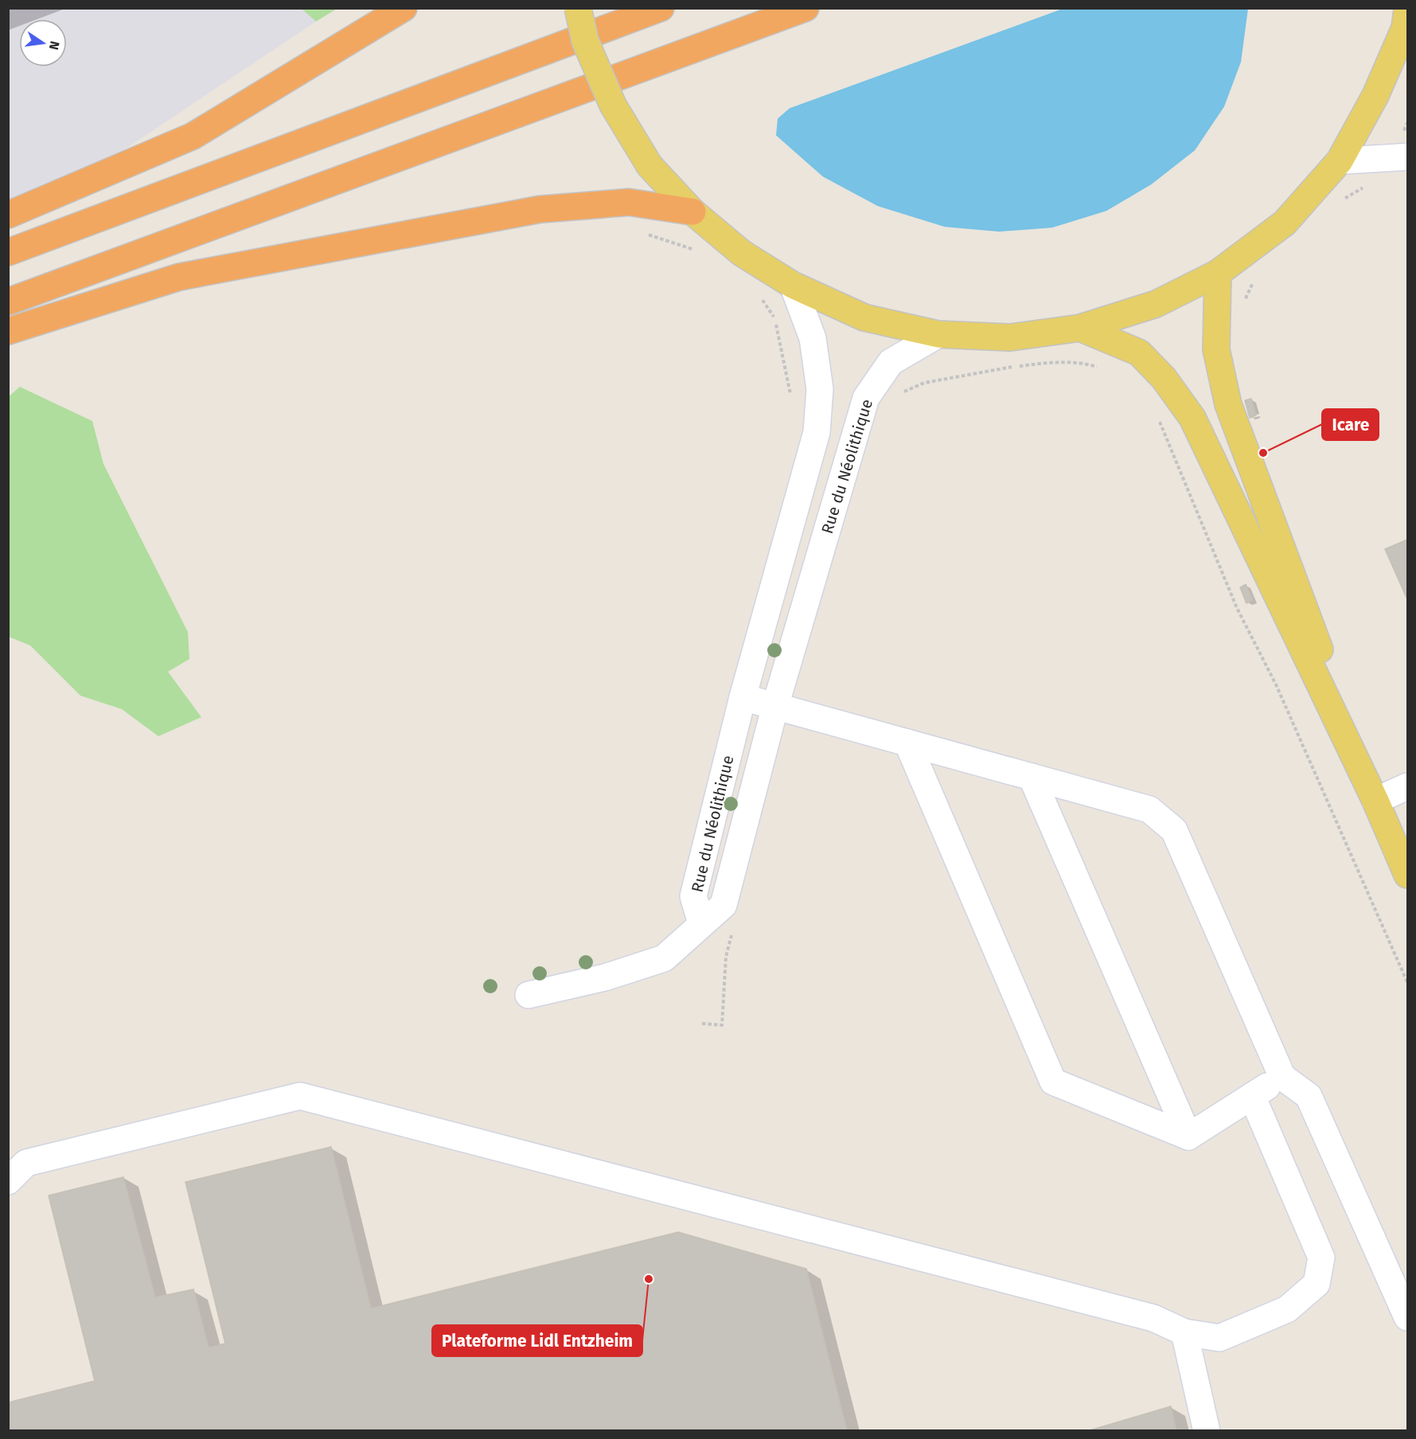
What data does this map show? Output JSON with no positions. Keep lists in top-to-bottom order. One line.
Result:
{"streets":{"street":["Rue du Néolithique"]},"places":["Icare","Plateforme Lidl Entzheim"],"north":"right"}
